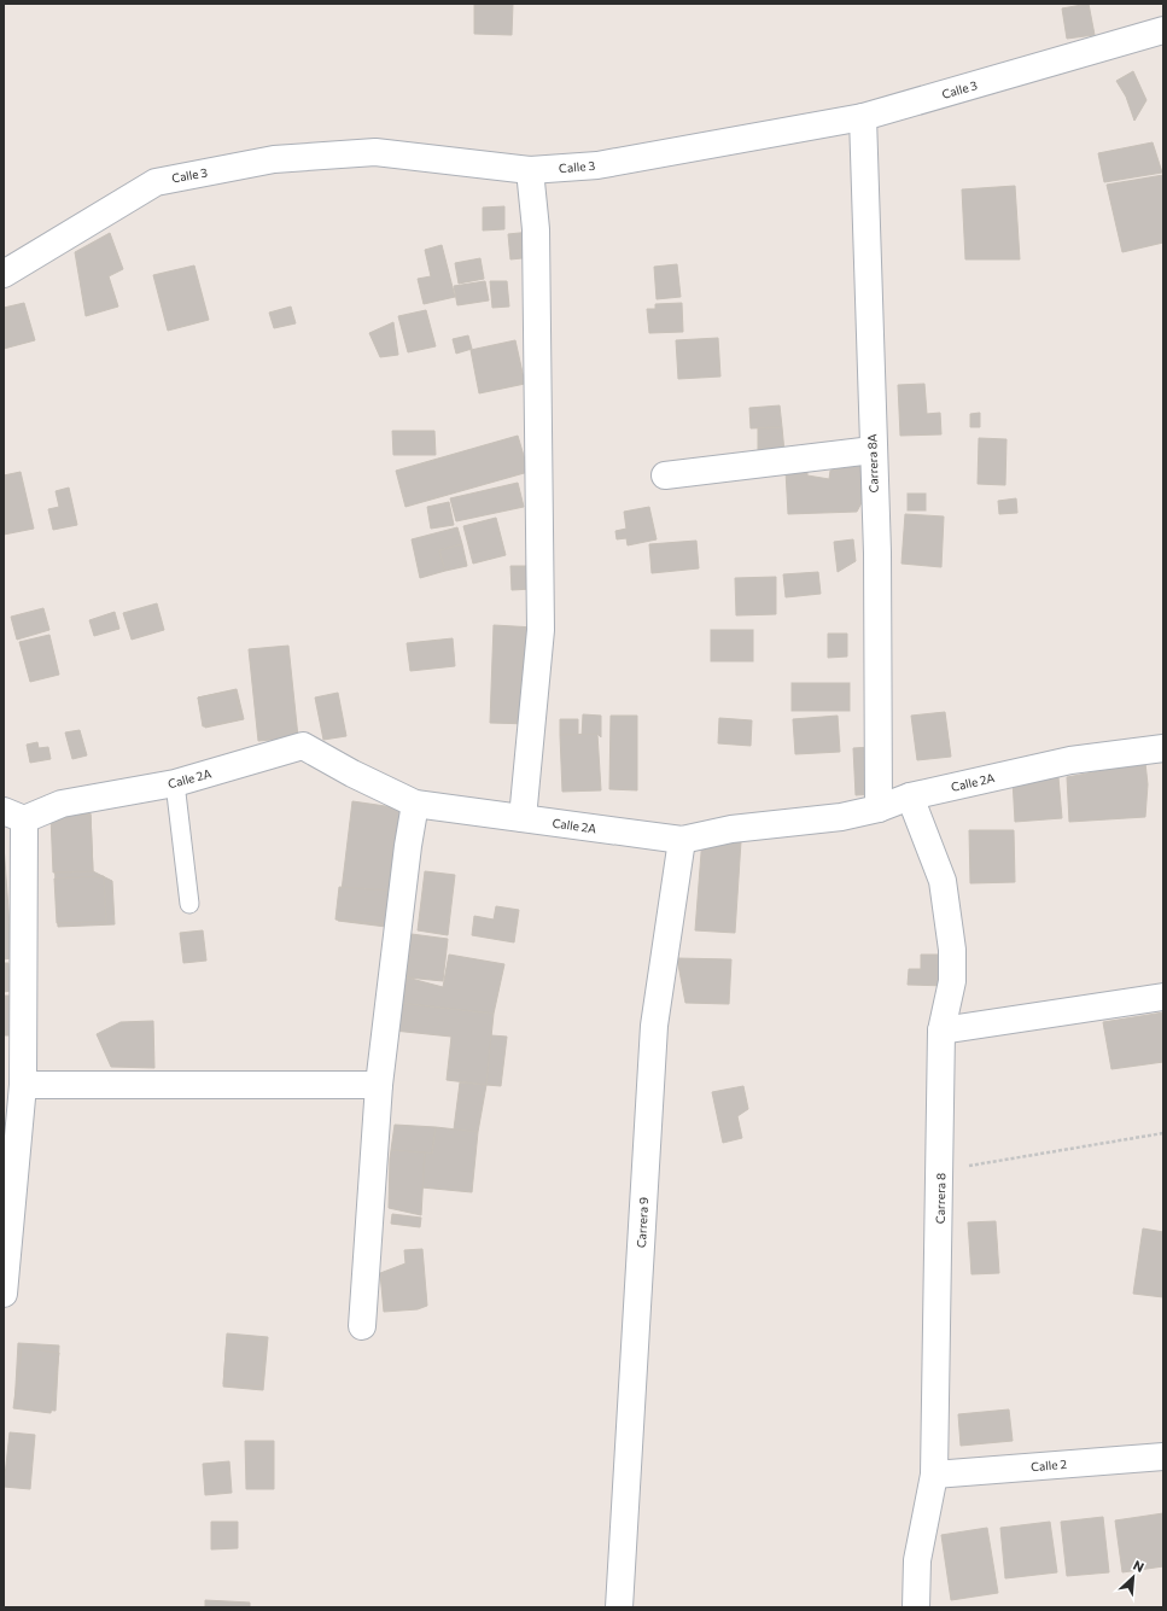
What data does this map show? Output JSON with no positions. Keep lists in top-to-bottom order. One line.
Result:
{"streets":{"street":["Calle 3","Carrera 8A","Calle 2A","Carrera 8","Carrera 9","Calle 2"]},"crossings":[["Calle 3","Carrera 8A"],["Carrera 8A","Calle 2A"],["Calle 2A","Carrera 8"],["Calle 2A","Carrera 9"],["Carrera 8","Calle 2"]],"north":"top right"}
